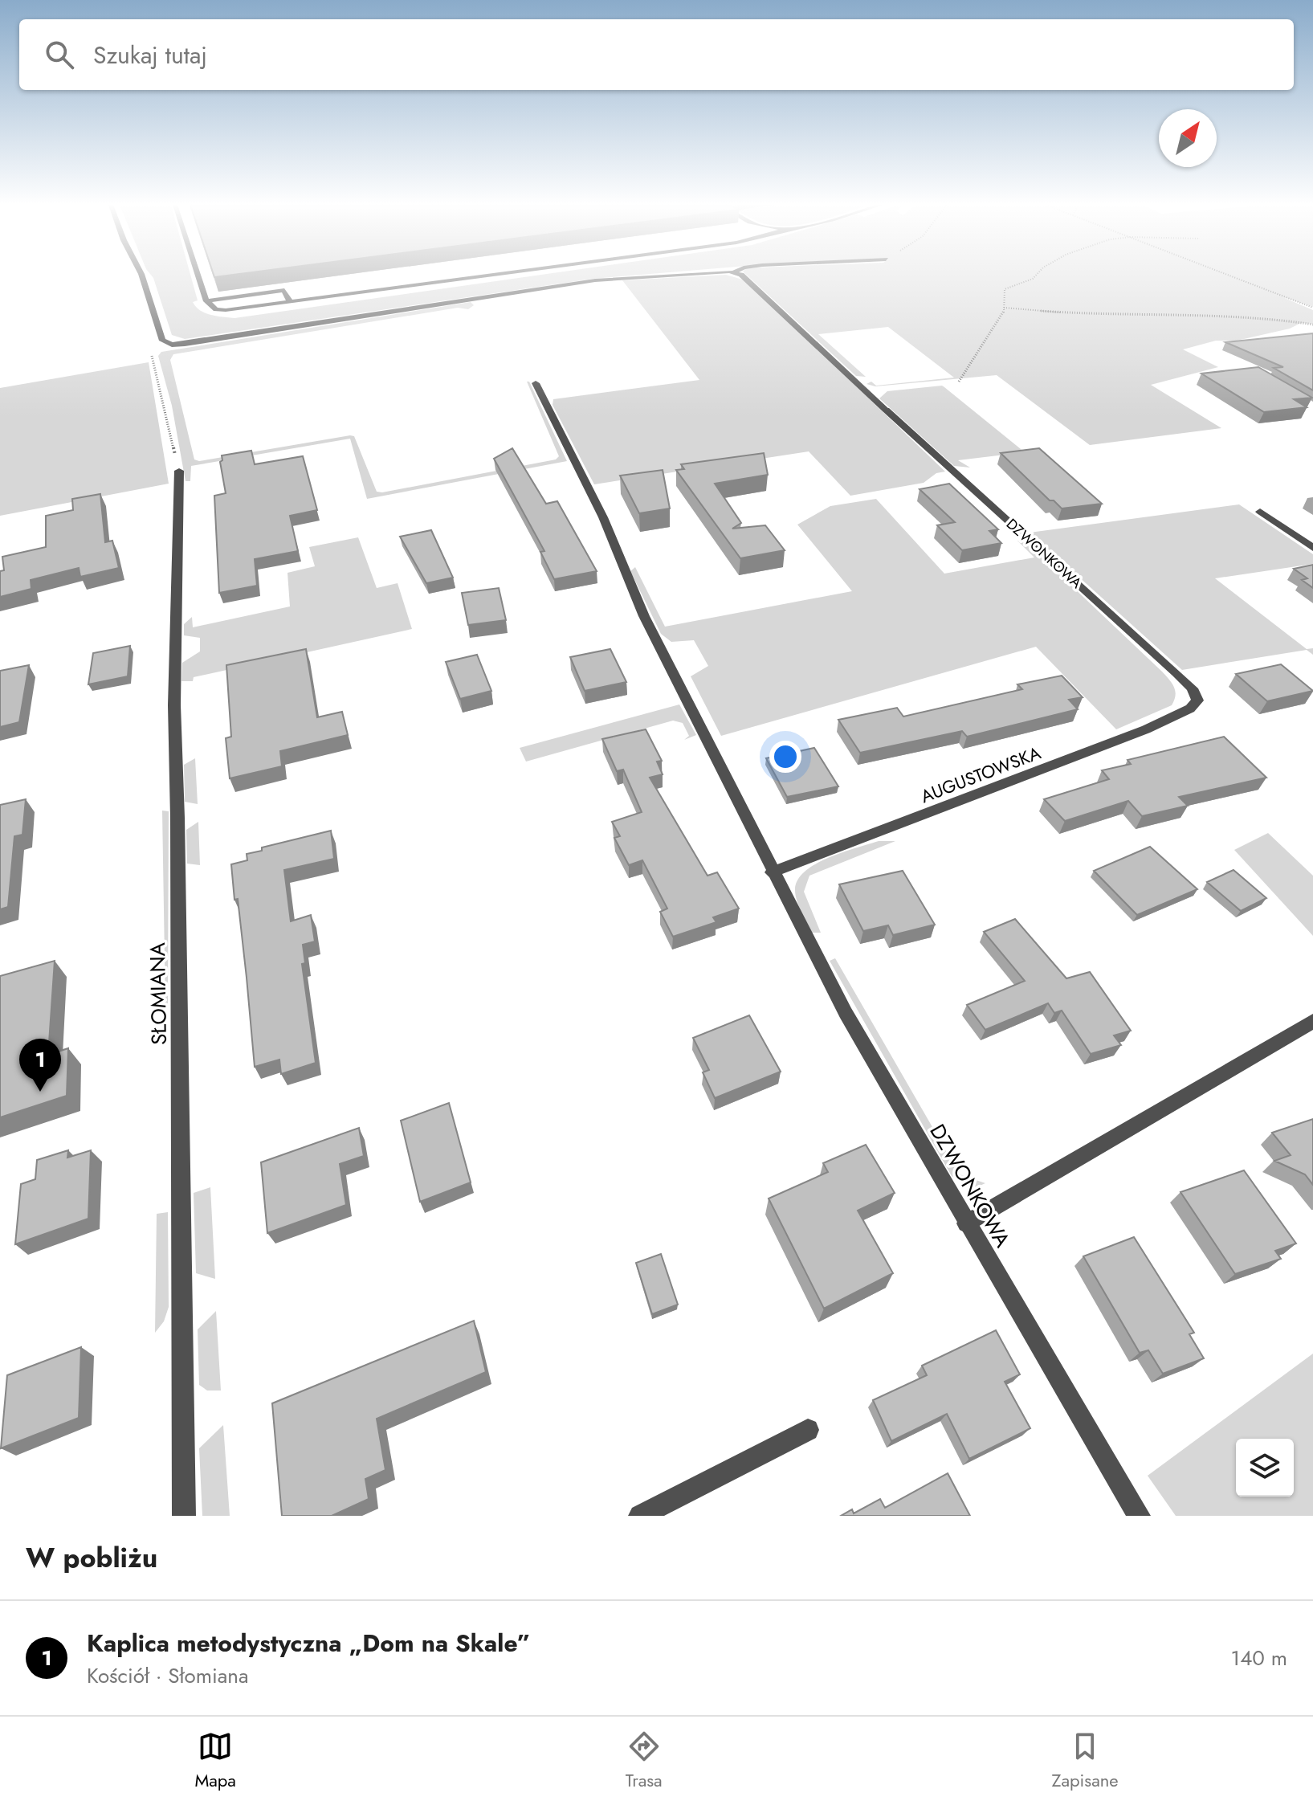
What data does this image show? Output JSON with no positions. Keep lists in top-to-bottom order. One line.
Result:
{"streets":{"street":["DZWONKOWA","AUGUSTOWSKA","SŁOMIANA"]},"crossings":[["DZWONKOWA","AUGUSTOWSKA"]],"north":"top right","page":{"search":"Szukaj tutaj","pins":"1","heading":"W pobliżu","list":[{"mark":"1","name":"Kaplica metodystyczna „Dom na Skale”","note":"Kościół · Słomiana","value":"140 m"}],"nav":["Mapa","Trasa","Zapisane"]}}
